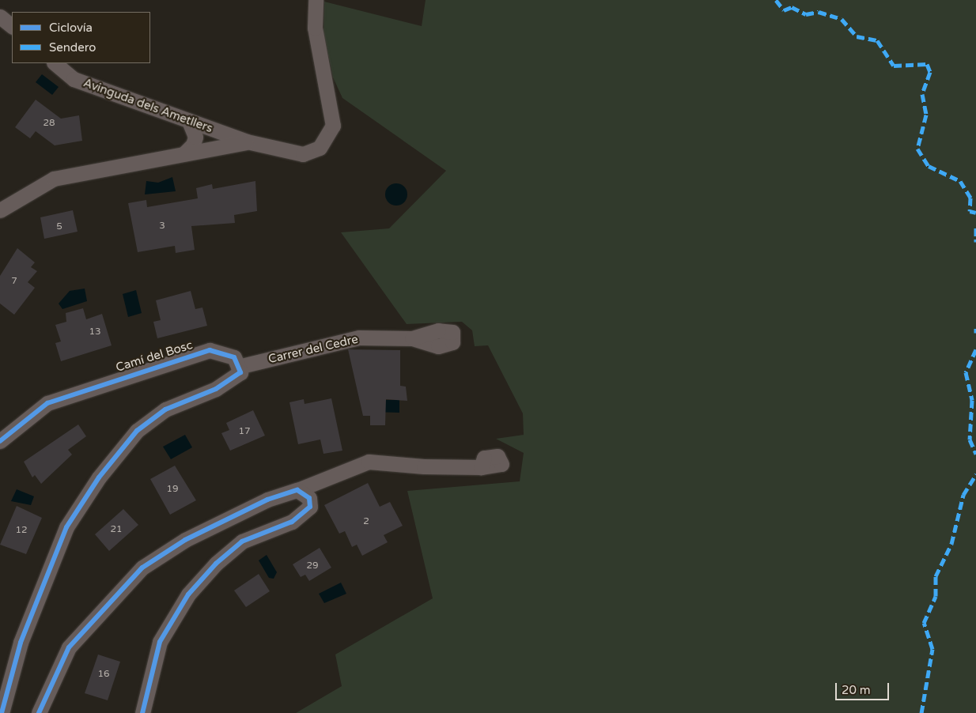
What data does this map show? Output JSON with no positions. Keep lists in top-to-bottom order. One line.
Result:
{"streets":{"street":["Avinguda dels Ametllers","Carrer del Cedre","Camí del Bosc"]},"crossings":[["Carrer del Cedre","Camí del Bosc"]],"house_numbers":["28","3","5","7","13","17","19","2","21","12","29","16"],"legend":["Ciclovía","Sendero"],"scale_bar":"20 m"}
